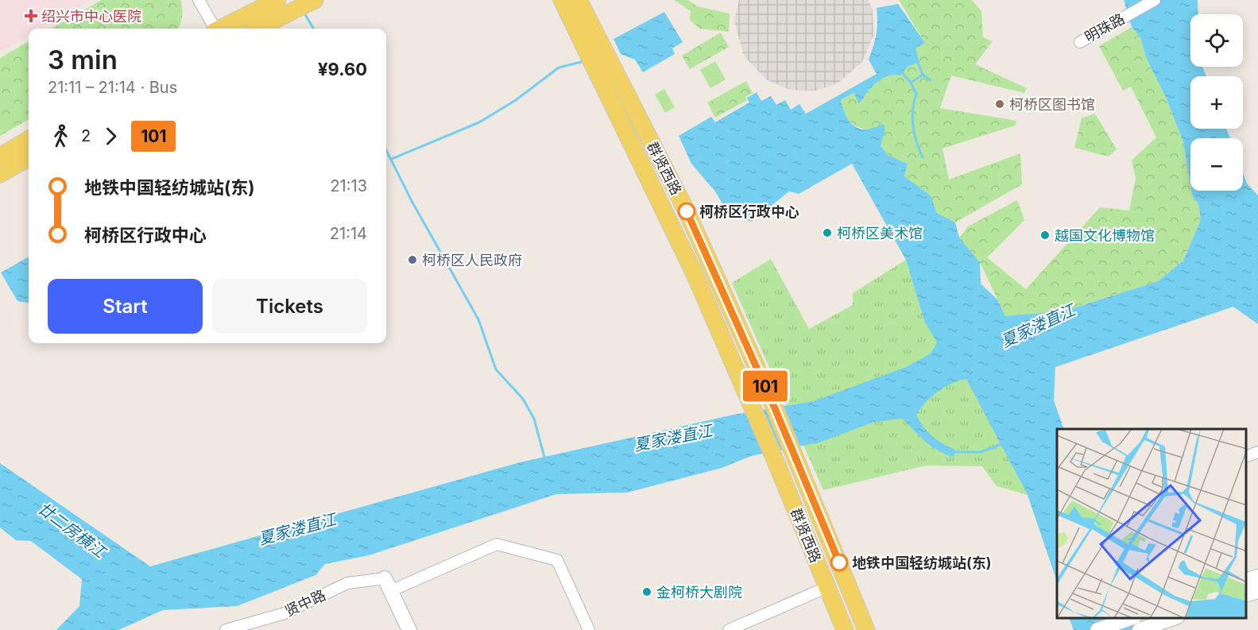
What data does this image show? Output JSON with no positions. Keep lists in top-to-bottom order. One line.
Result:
{"streets":{"main road":["群贤西路"],"street":["明珠路","贤中路"]},"water":["夏家溇直江","廿二房横江"],"places":{"health":["绍兴市中心医院"],"other":["柯桥区图书馆","柯桥区行政中心","柯桥区美术馆","越国文化博物馆","柯桥区人民政府","地铁中国轻纺城站(东)","金柯桥大剧院"]},"lines":["bus line 101"],"page":{"on_map":"101","map_buttons":["+","−"],"heading":["3 min","21:11 – 21:14 · Bus","¥9.60"],"legs":["2","101"],"list":[{"name":"地铁中国轻纺城站(东)","value":"21:13"},{"name":"柯桥区行政中心","value":"21:14"}],"buttons":["Start","Tickets"]}}
